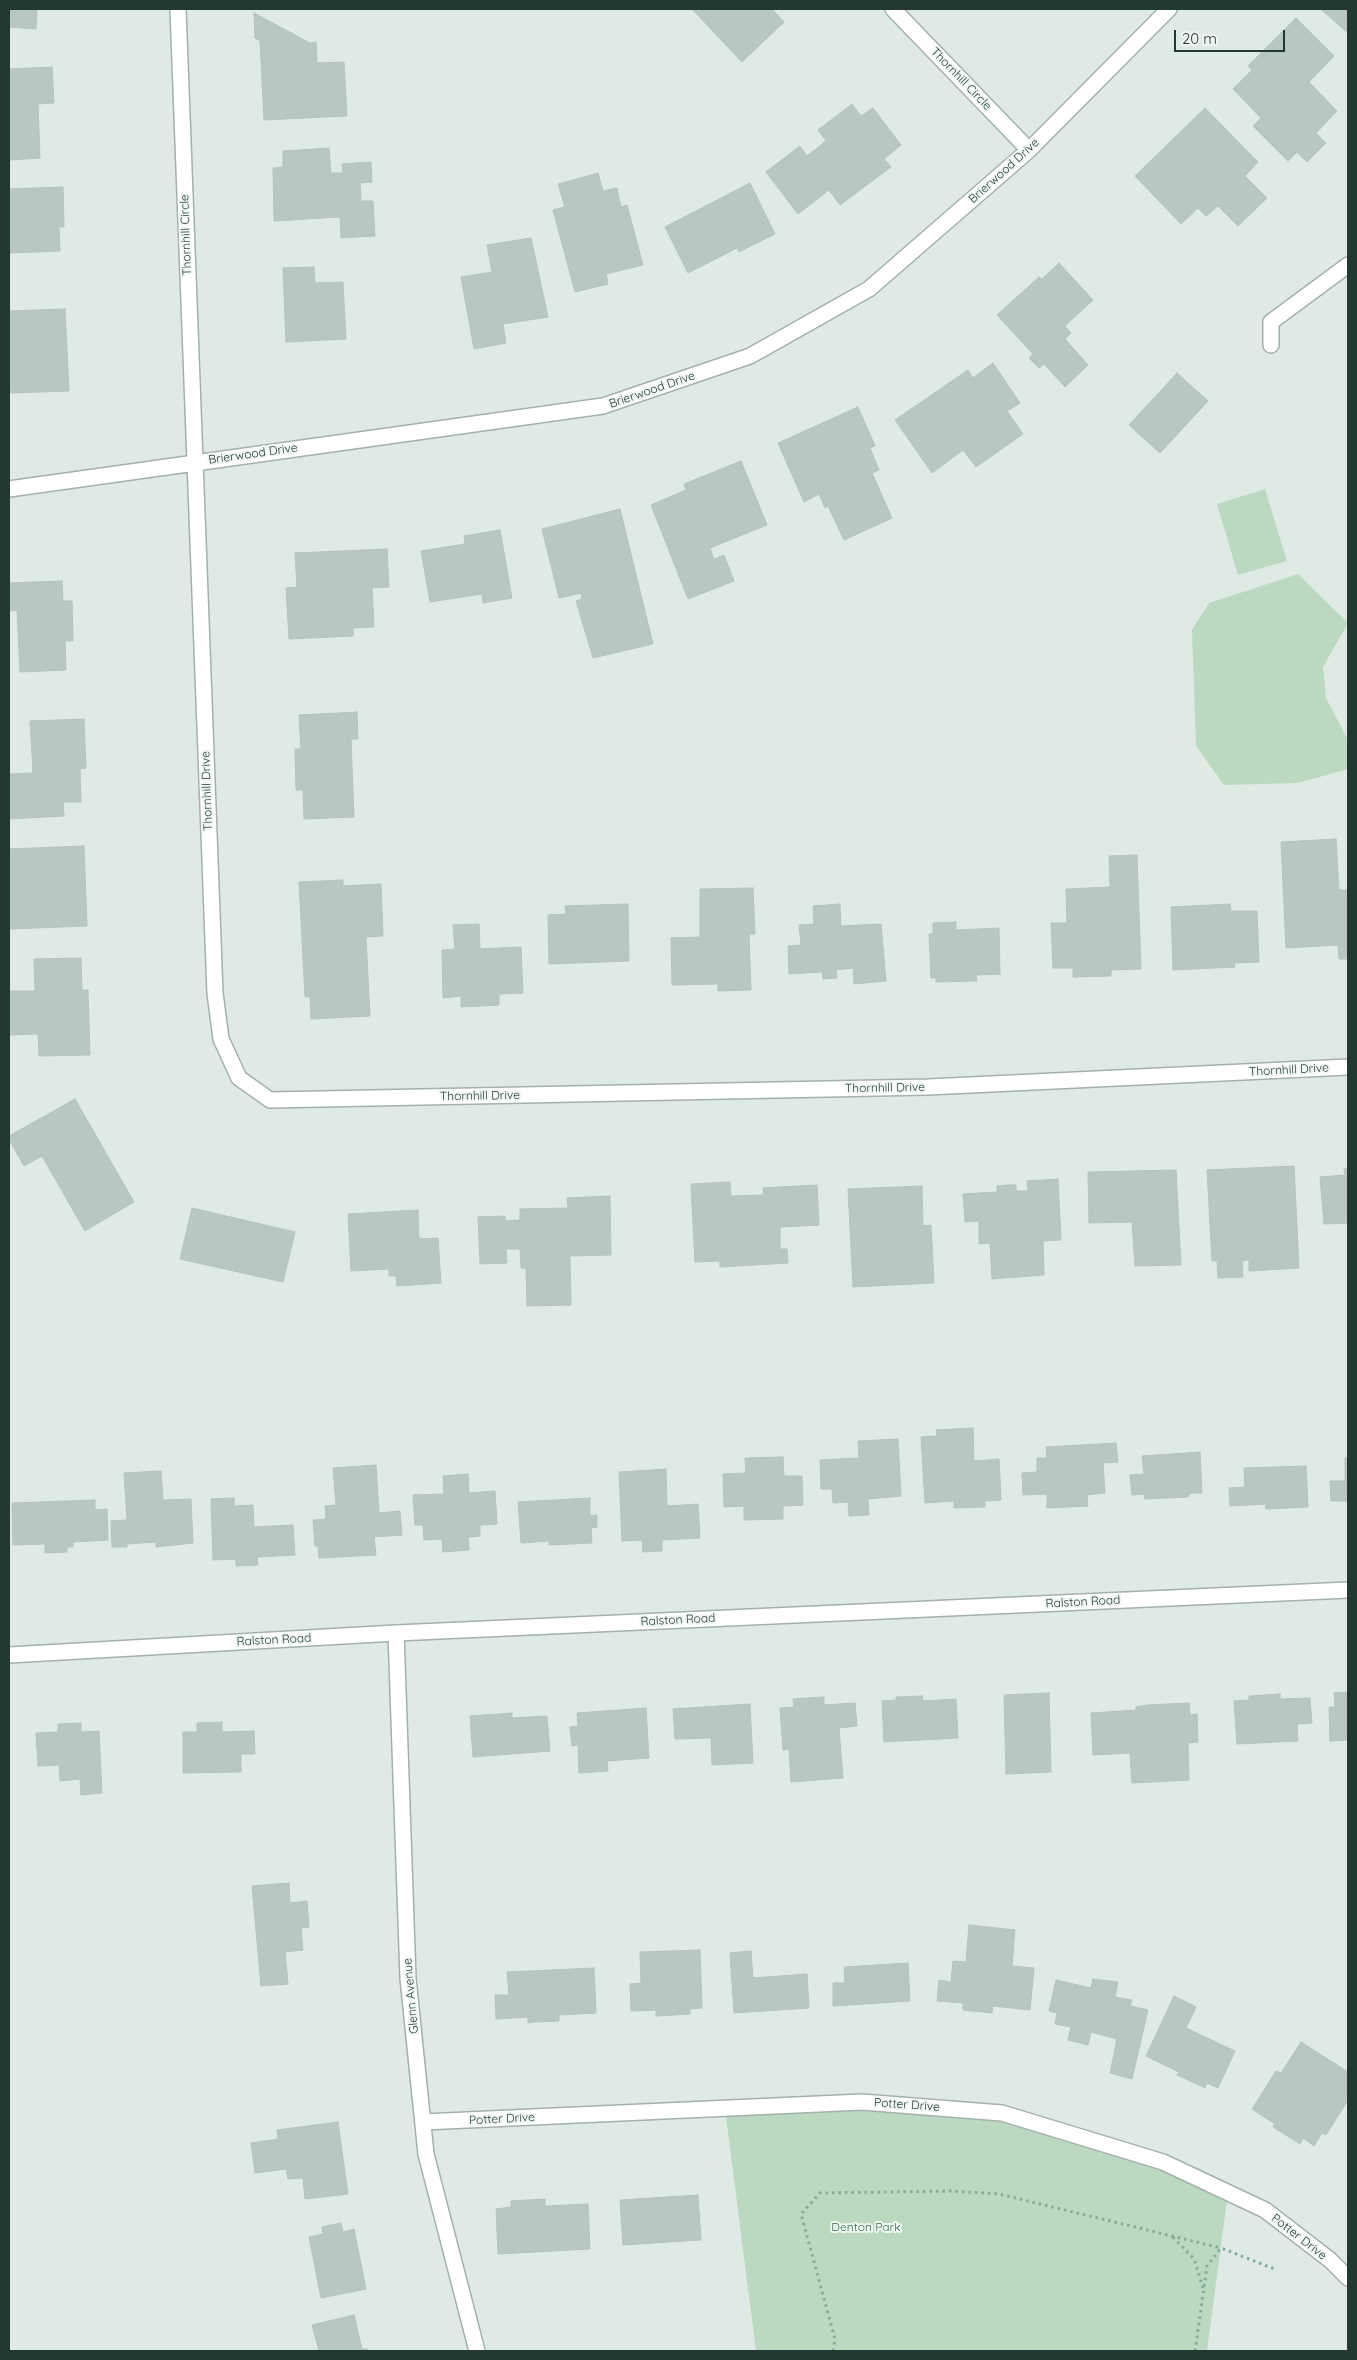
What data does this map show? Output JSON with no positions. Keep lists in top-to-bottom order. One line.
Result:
{"streets":{"street":["Thornhill Circle","Brierwood Drive","Thornhill Drive","Ralston Road","Glenn Avenue","Potter Drive"]},"crossings":[["Thornhill Circle","Brierwood Drive"],["Thornhill Circle","Thornhill Drive"],["Brierwood Drive","Thornhill Drive"],["Ralston Road","Glenn Avenue"],["Glenn Avenue","Potter Drive"]],"parks":["Denton Park"],"scale_bar":"20 m"}
